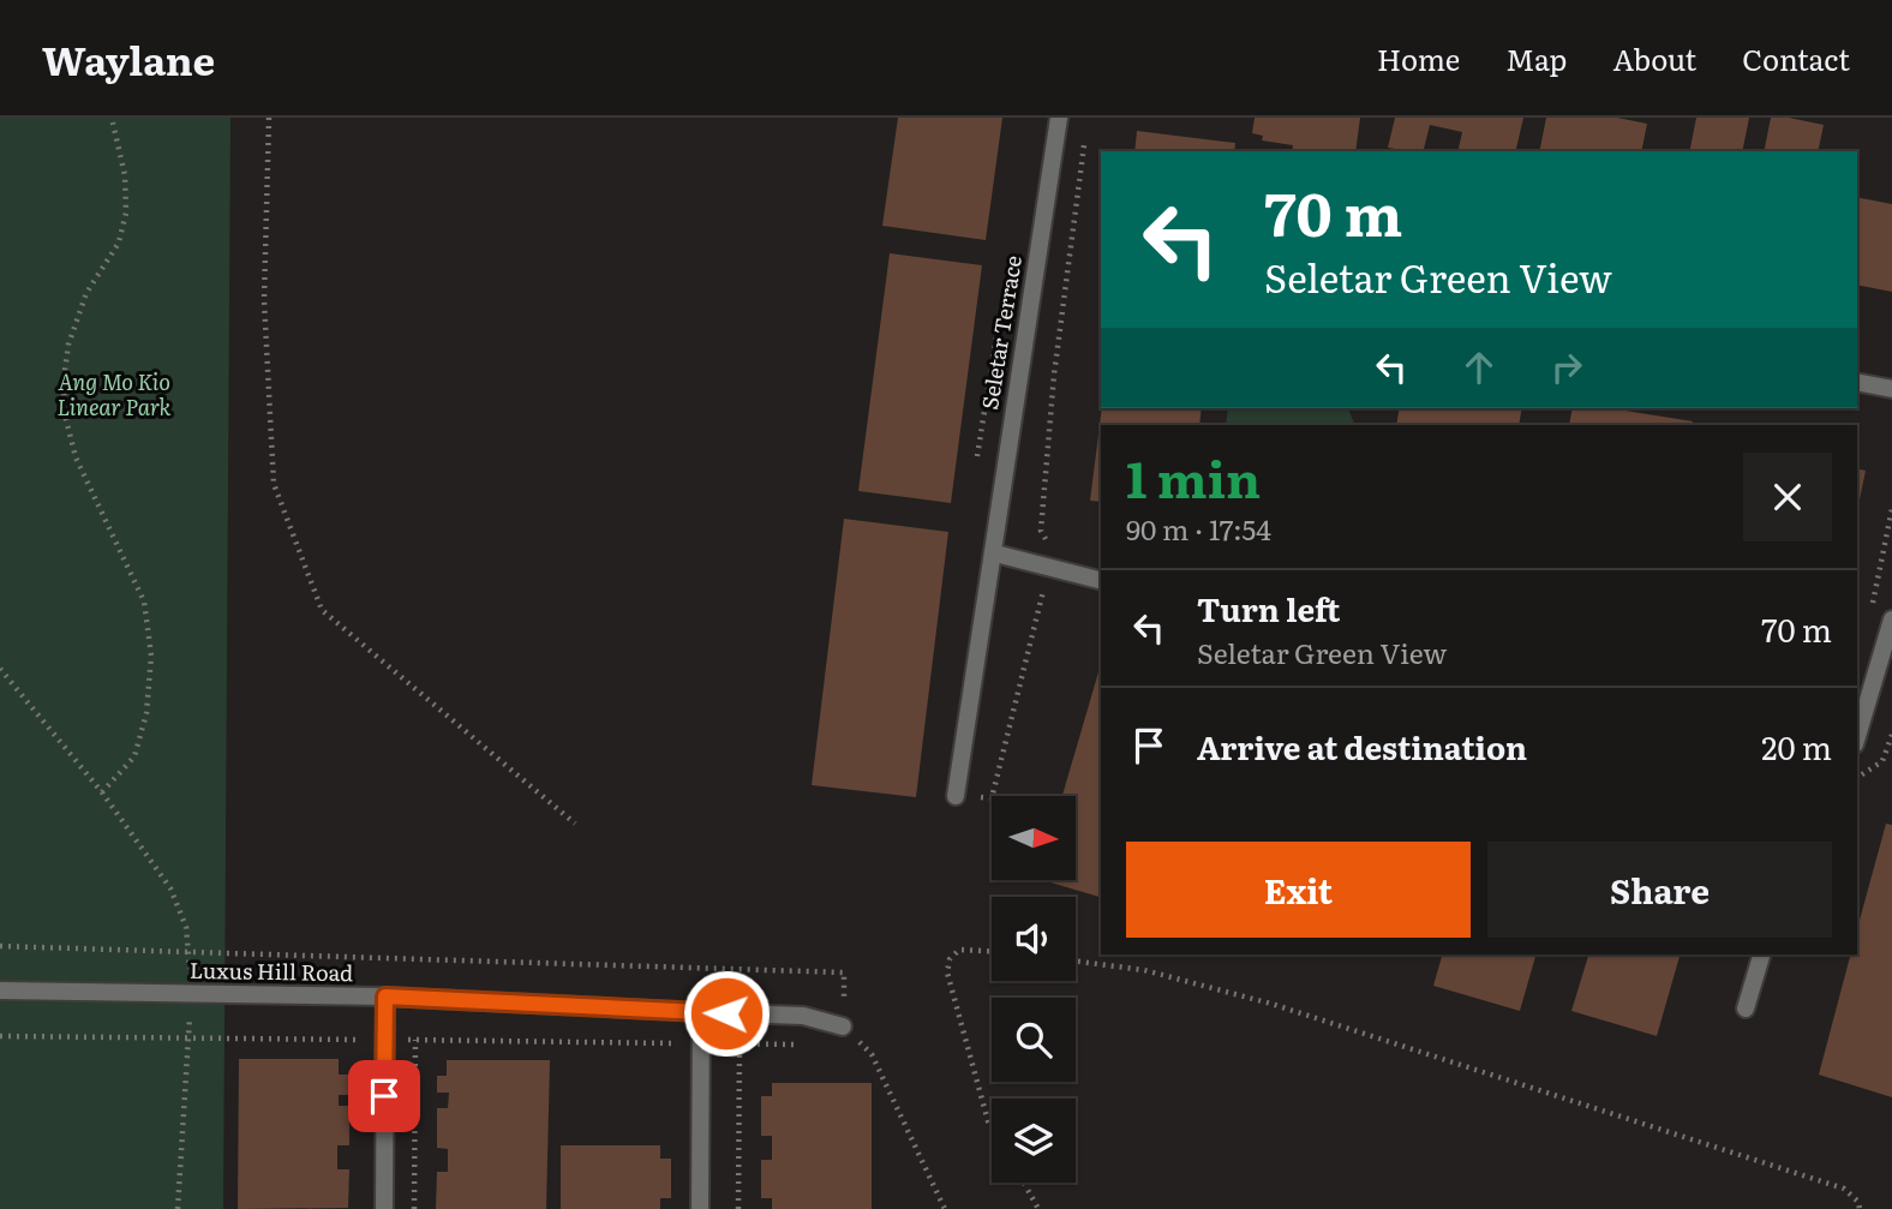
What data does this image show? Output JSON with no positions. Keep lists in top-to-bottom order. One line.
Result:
{"streets":{"street":["Seletar Terrace","Luxus Hill Road"]},"parks":["Ang Mo Kio Linear Park"],"north":"right","page":{"header":"Waylane","nav":["Home","Map","About","Contact"],"turn":["70 m","Seletar Green View"],"heading":["1 min","90 m · 17:54"],"list":[{"name":"Turn left","note":"Seletar Green View","value":"70 m"},{"name":"Arrive at destination","value":"20 m"}],"buttons":["Exit","Share"]}}
